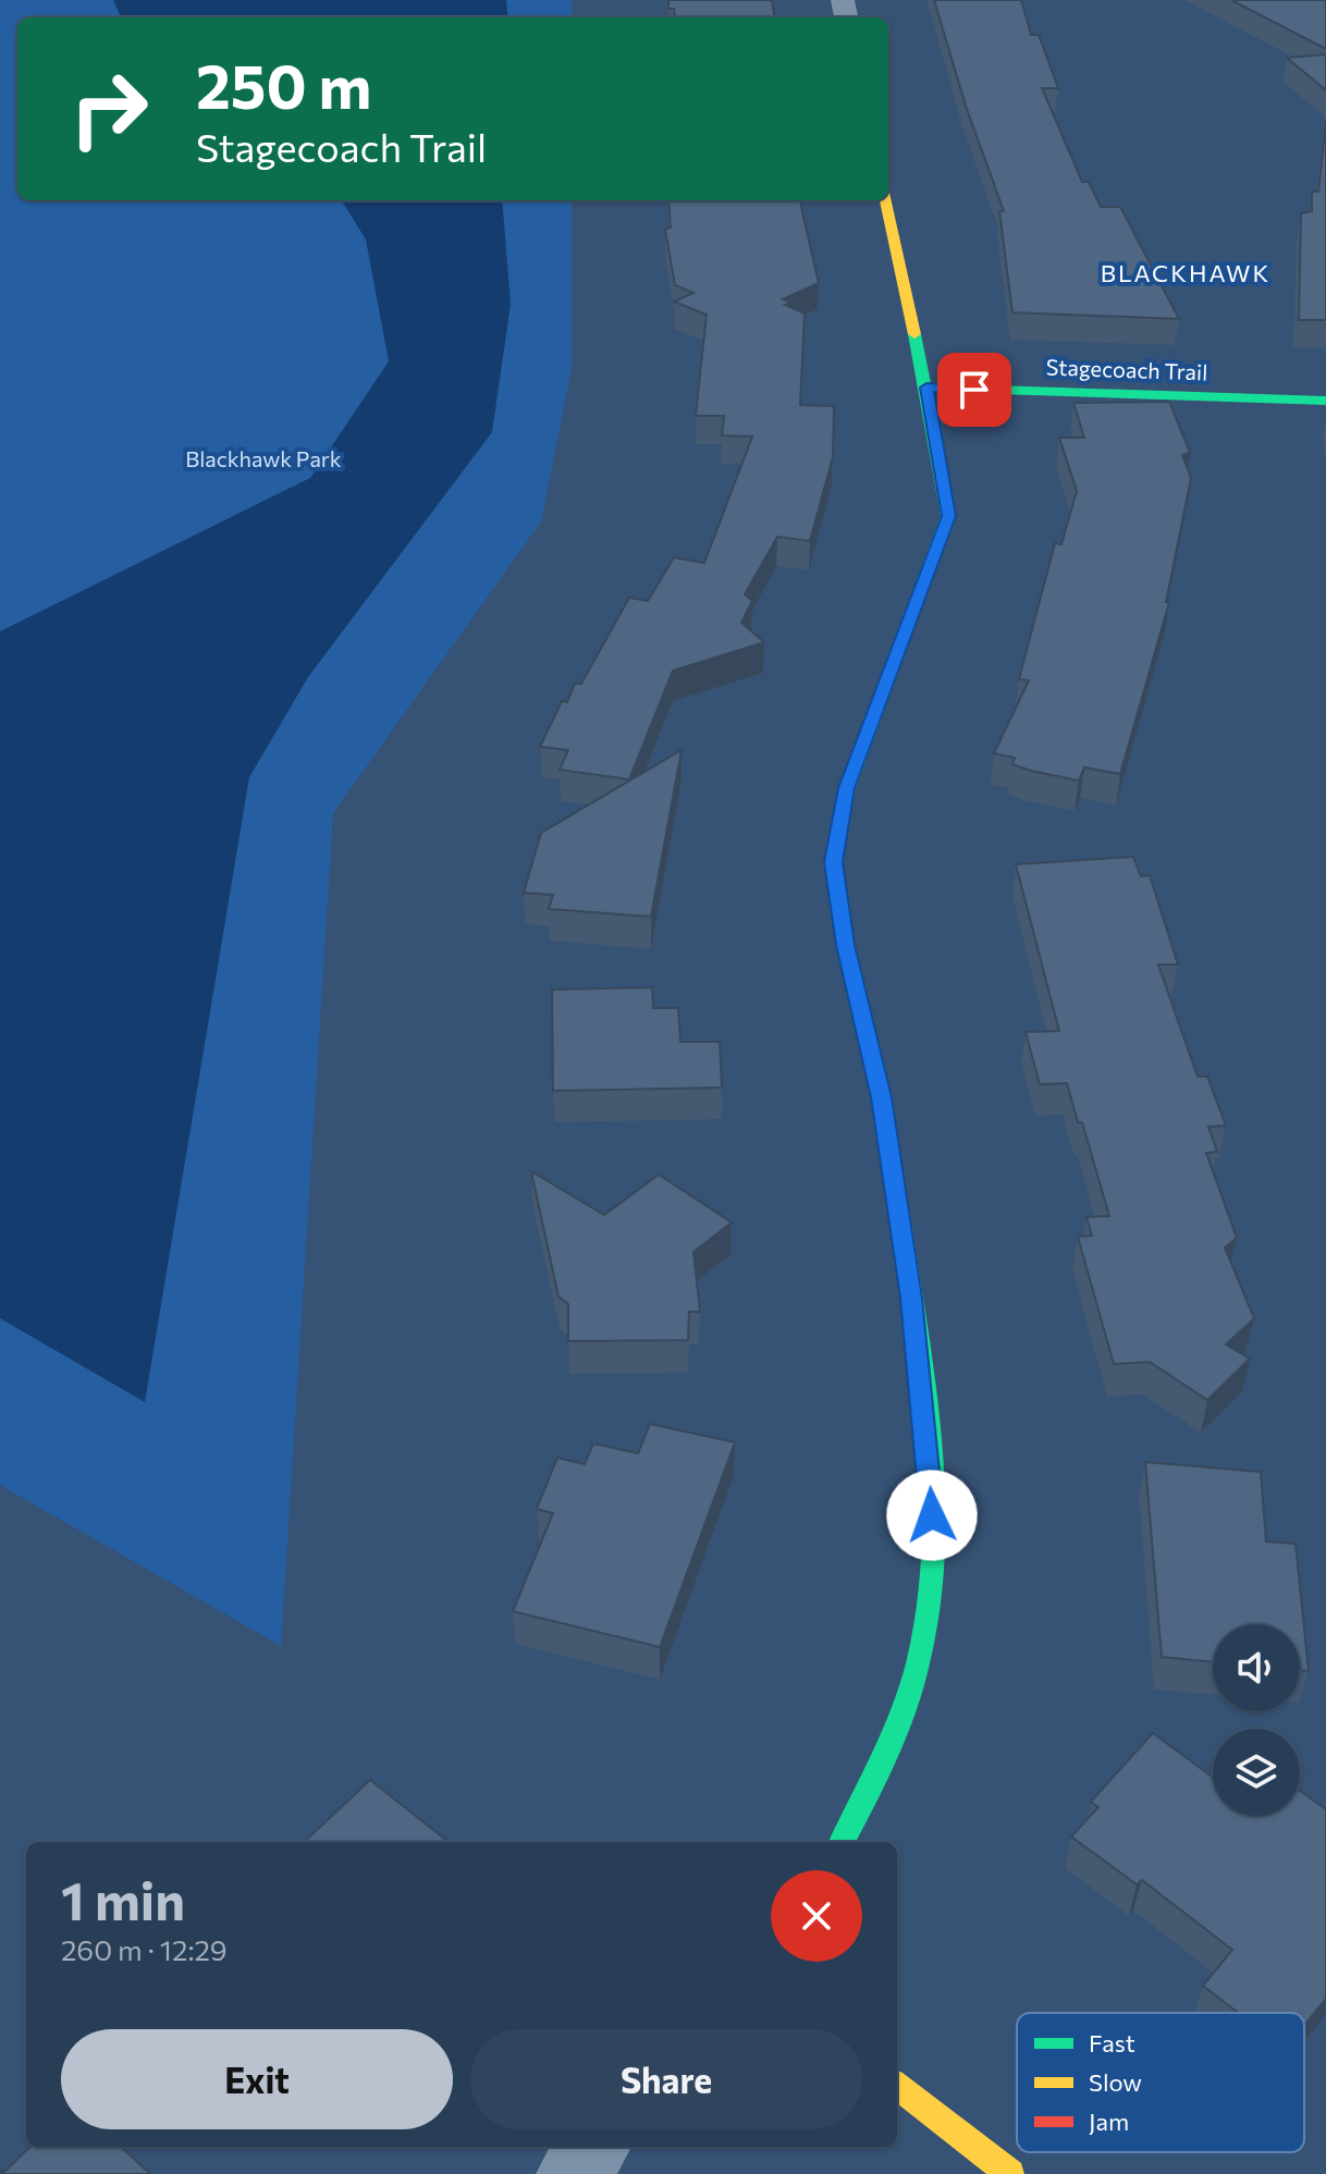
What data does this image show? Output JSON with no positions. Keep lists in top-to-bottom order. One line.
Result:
{"streets":{"street":["Stagecoach Trail"]},"districts":["BLACKHAWK"],"parks":["Blackhawk Park"],"legend":["Fast","Slow","Jam"],"page":{"turn":["250 m","Stagecoach Trail"],"heading":["1 min","260 m · 12:29"],"buttons":["Exit","Share"]}}
